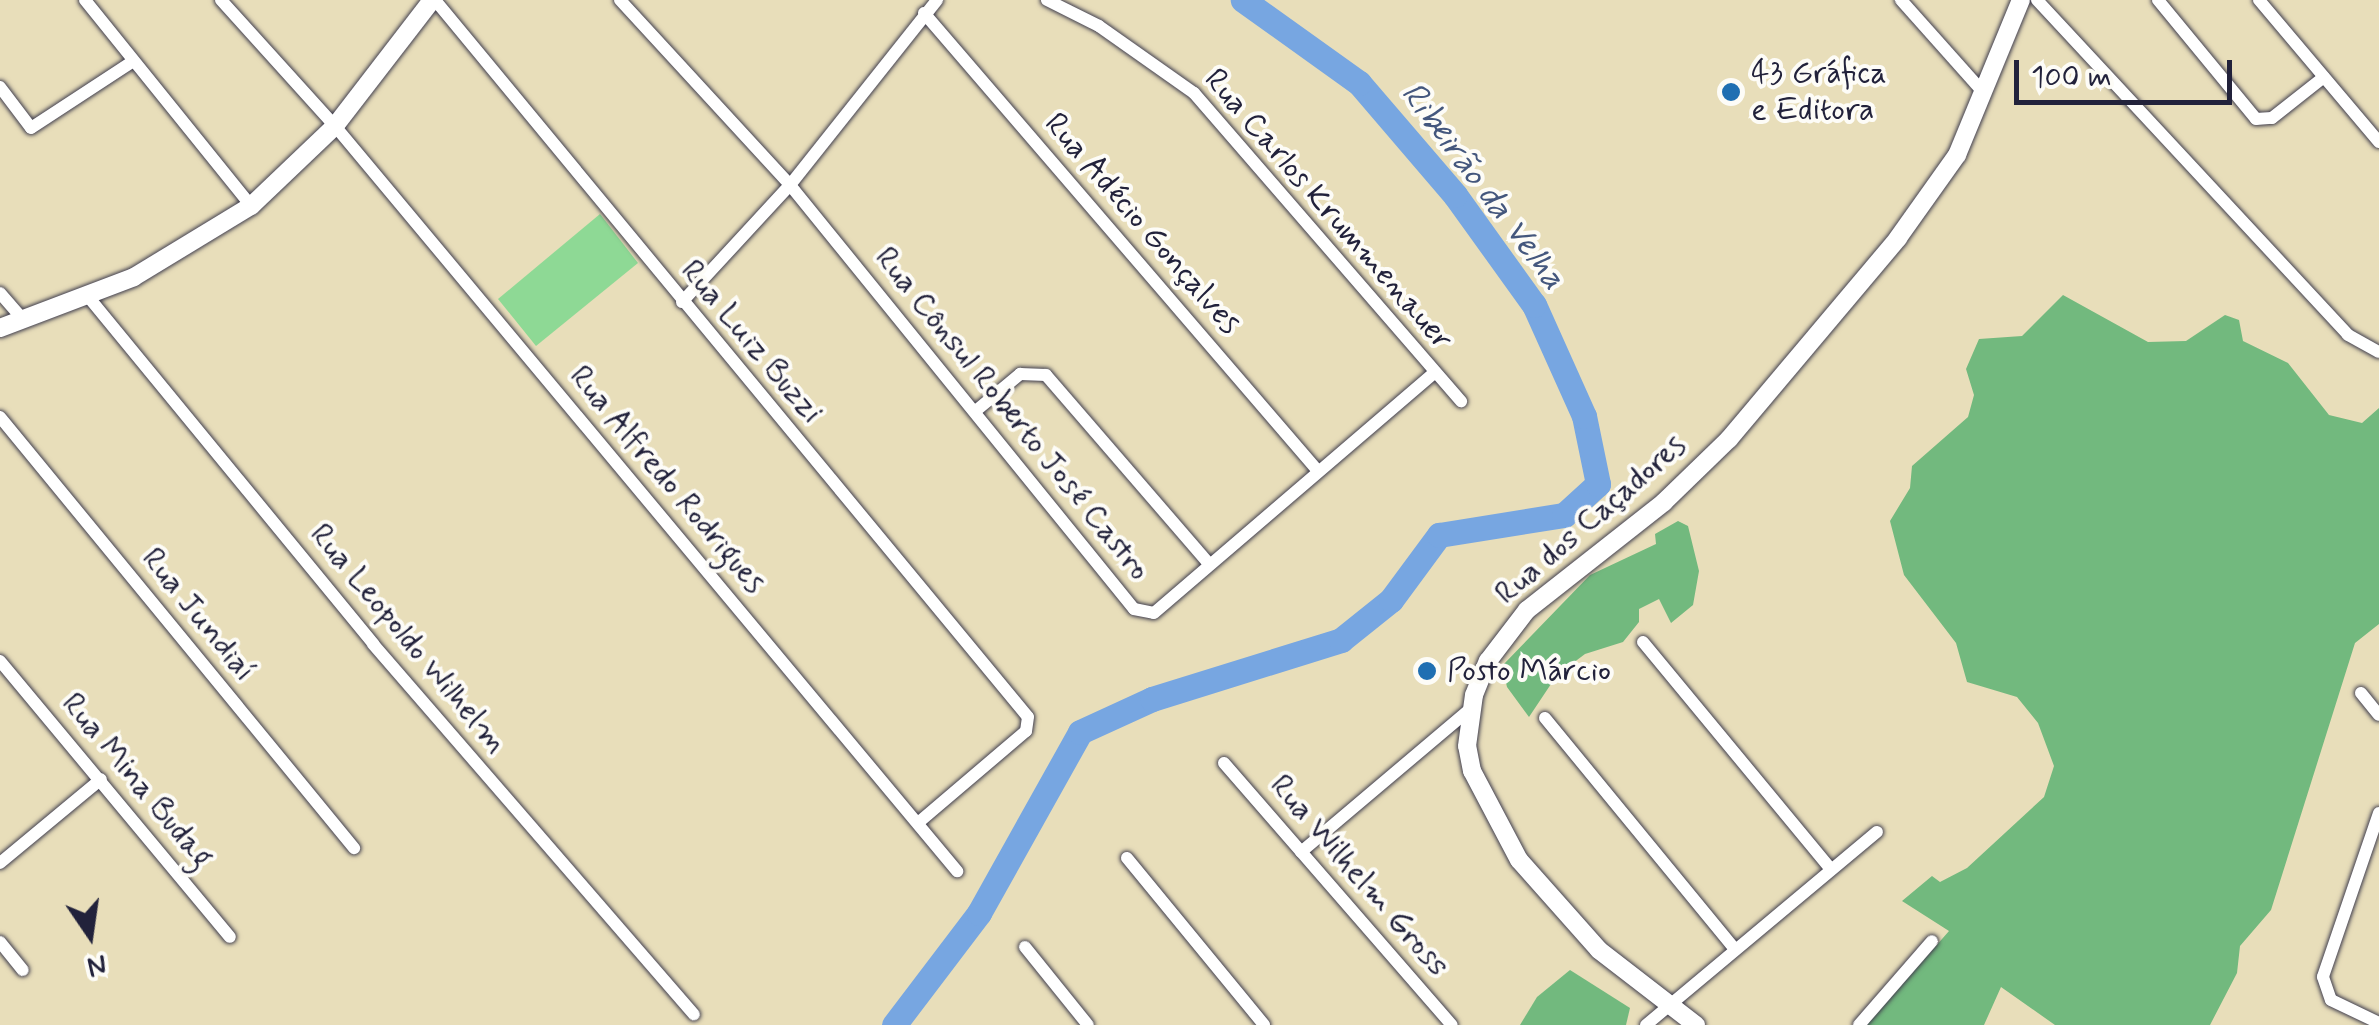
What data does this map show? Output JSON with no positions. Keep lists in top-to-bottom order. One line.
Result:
{"streets":{"main road":["Rua dos Caçadores"],"street":["Rua Carlos Krummenauer","Rua Adécio Gonçalves","Rua Luiz Buzzi","Rua Cônsul Roberto José Castro","Rua Alfredo Rodrigues","Rua Jundiaí","Rua Leopoldo Wilhelm","Rua Mina Budag","Rua Wilhelm Gross"]},"crossings":[["Rua Carlos Krummenauer","Rua Cônsul Roberto José Castro"],["Rua Adécio Gonçalves","Rua Cônsul Roberto José Castro"],["Rua Luiz Buzzi","Rua Alfredo Rodrigues"]],"water":["Ribeirão da Velha"],"places":["43 Gráfica e Editora","Posto Márcio"],"scale_bar":"100 m","north":"bottom"}
